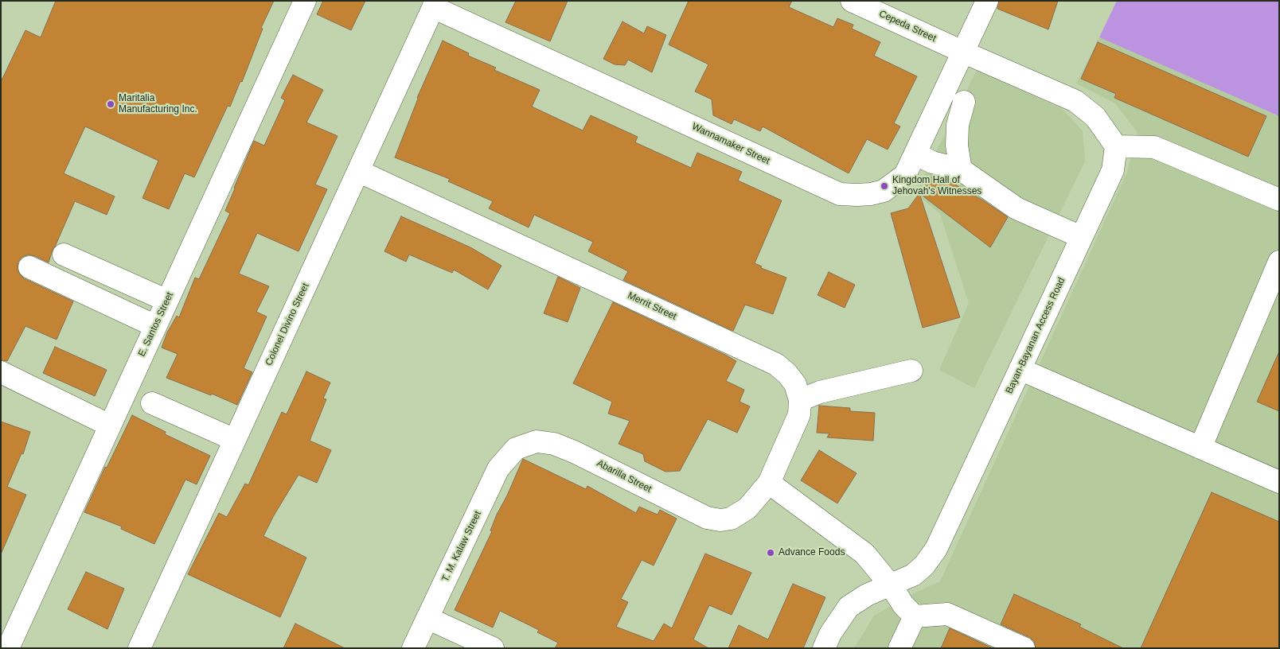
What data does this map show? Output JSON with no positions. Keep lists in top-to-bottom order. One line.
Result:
{"streets":{"street":["Cepeda Street","Wannamaker Street","Merrit Street","E. Santos Street","Colonel Divino Street","Bayan-Bayanan Access Road","Abarilla Street","T. M. Kalaw Street"]},"crossings":[["Cepeda Street","Wannamaker Street"],["Wannamaker Street","Colonel Divino Street"],["Merrit Street","Colonel Divino Street"],["Merrit Street","Abarilla Street"],["Abarilla Street","T. M. Kalaw Street"]],"places":["Maritalia Manufacturing Inc.","Kingdom Hall of Jehovah's Witnesses","Advance Foods"]}
